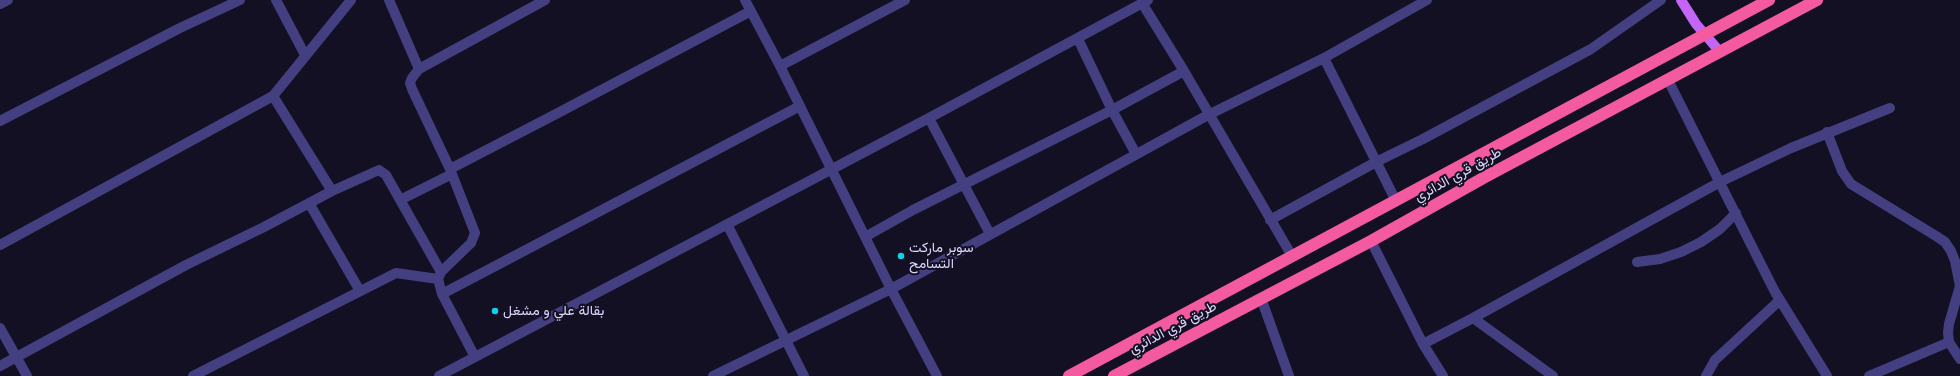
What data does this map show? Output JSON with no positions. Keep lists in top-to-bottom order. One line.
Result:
{"streets":{"highway":["طريق قري الدائري"]},"places":["سوبر ماركت التسامح","بقالة علي و مشغل"]}
